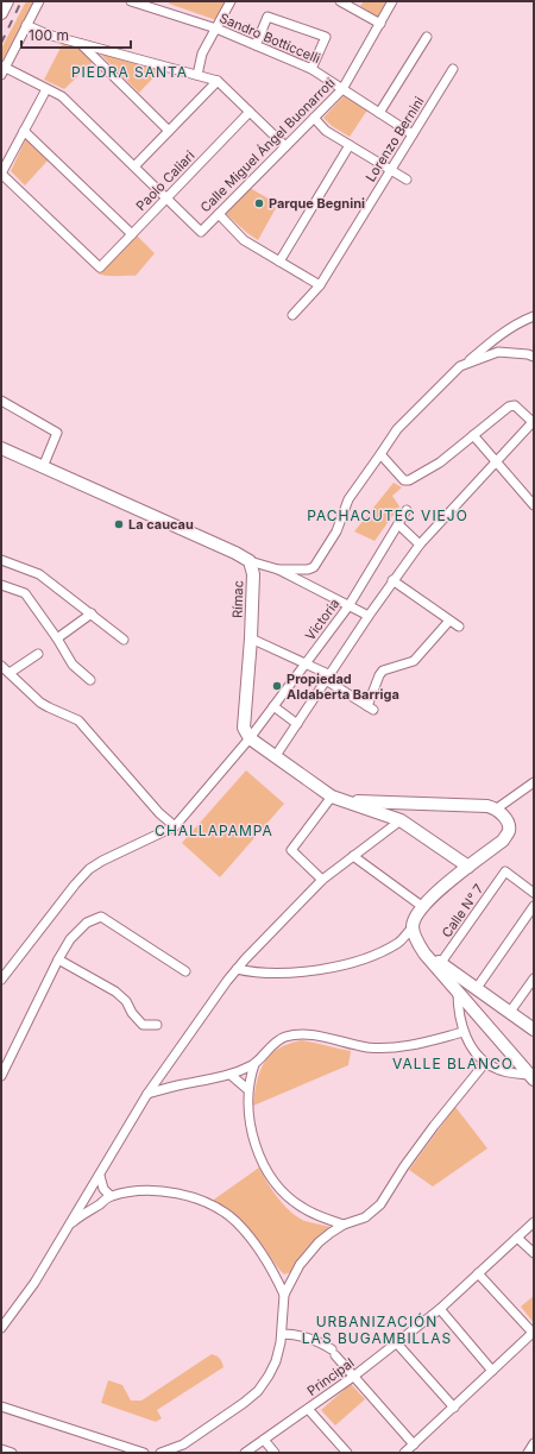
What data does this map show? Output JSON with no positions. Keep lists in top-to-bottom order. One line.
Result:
{"streets":{"street":["Sandro Botticcelli","Lorenzo Bernini","Calle Miguel Ángel Buonarroti","Paolo Caliari","Rímac","Victoria","Calle N° 7","Principal"]},"crossings":[["Sandro Botticcelli","Lorenzo Bernini"],["Sandro Botticcelli","Calle Miguel Ángel Buonarroti"],["Calle Miguel Ángel Buonarroti","Paolo Caliari"],["Rímac","Victoria"]],"districts":["PIEDRA SANTA","PACHACUTEC VIEJO","CHALLAPAMPA","VALLE BLANCO","URBANIZACIÓN LAS BUGAMBILLAS"],"places":["Parque Begnini","La caucau","Propiedad Aldaberta Barriga"],"scale_bar":"100 m"}
